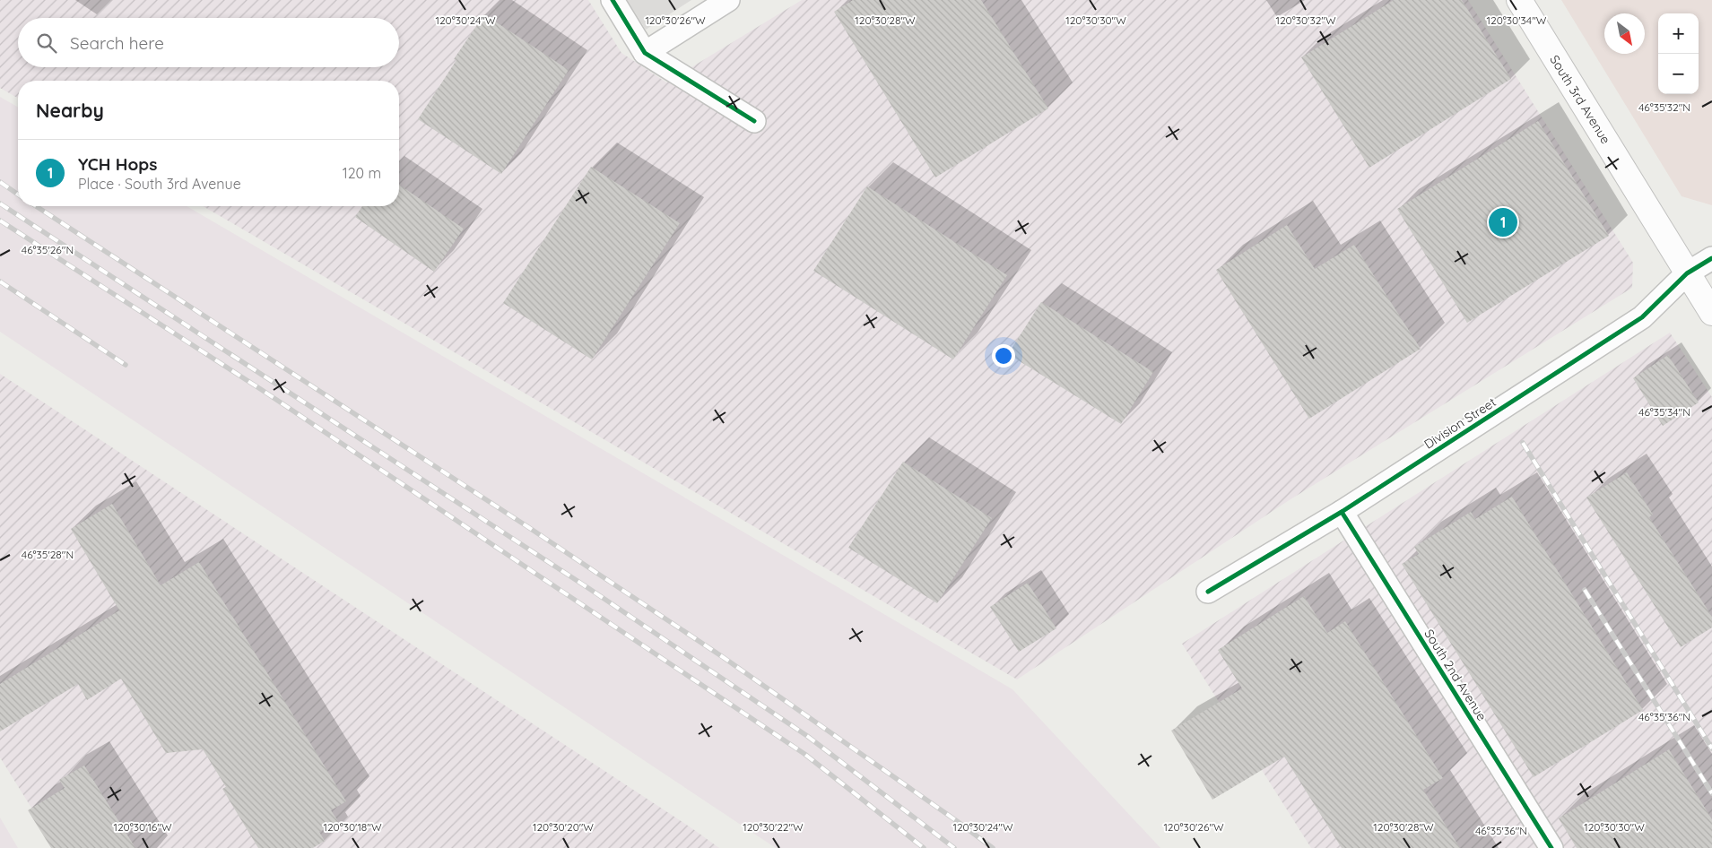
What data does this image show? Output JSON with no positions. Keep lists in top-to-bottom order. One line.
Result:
{"streets":{"street":["South 3rd Avenue","Division Street","South 2nd Avenue"]},"crossings":[["South 3rd Avenue","Division Street"],["Division Street","South 2nd Avenue"]],"north":"bottom right","page":{"map_buttons":["+","−"],"search":"Search here","heading":"Nearby","list":[{"mark":"1","name":"YCH Hops","note":"Place · South 3rd Avenue","value":"120 m"}],"pins":"1"},"coordinates":["120°30'24\"W","120°30'26\"W","120°30'28\"W","120°30'30\"W","120°30'32\"W","120°30'34\"W","46°35'32\"N","46°35'26\"N","46°35'34\"N","46°35'28\"N","46°35'36\"N","120°30'16\"W","120°30'18\"W","120°30'20\"W","120°30'22\"W"]}
